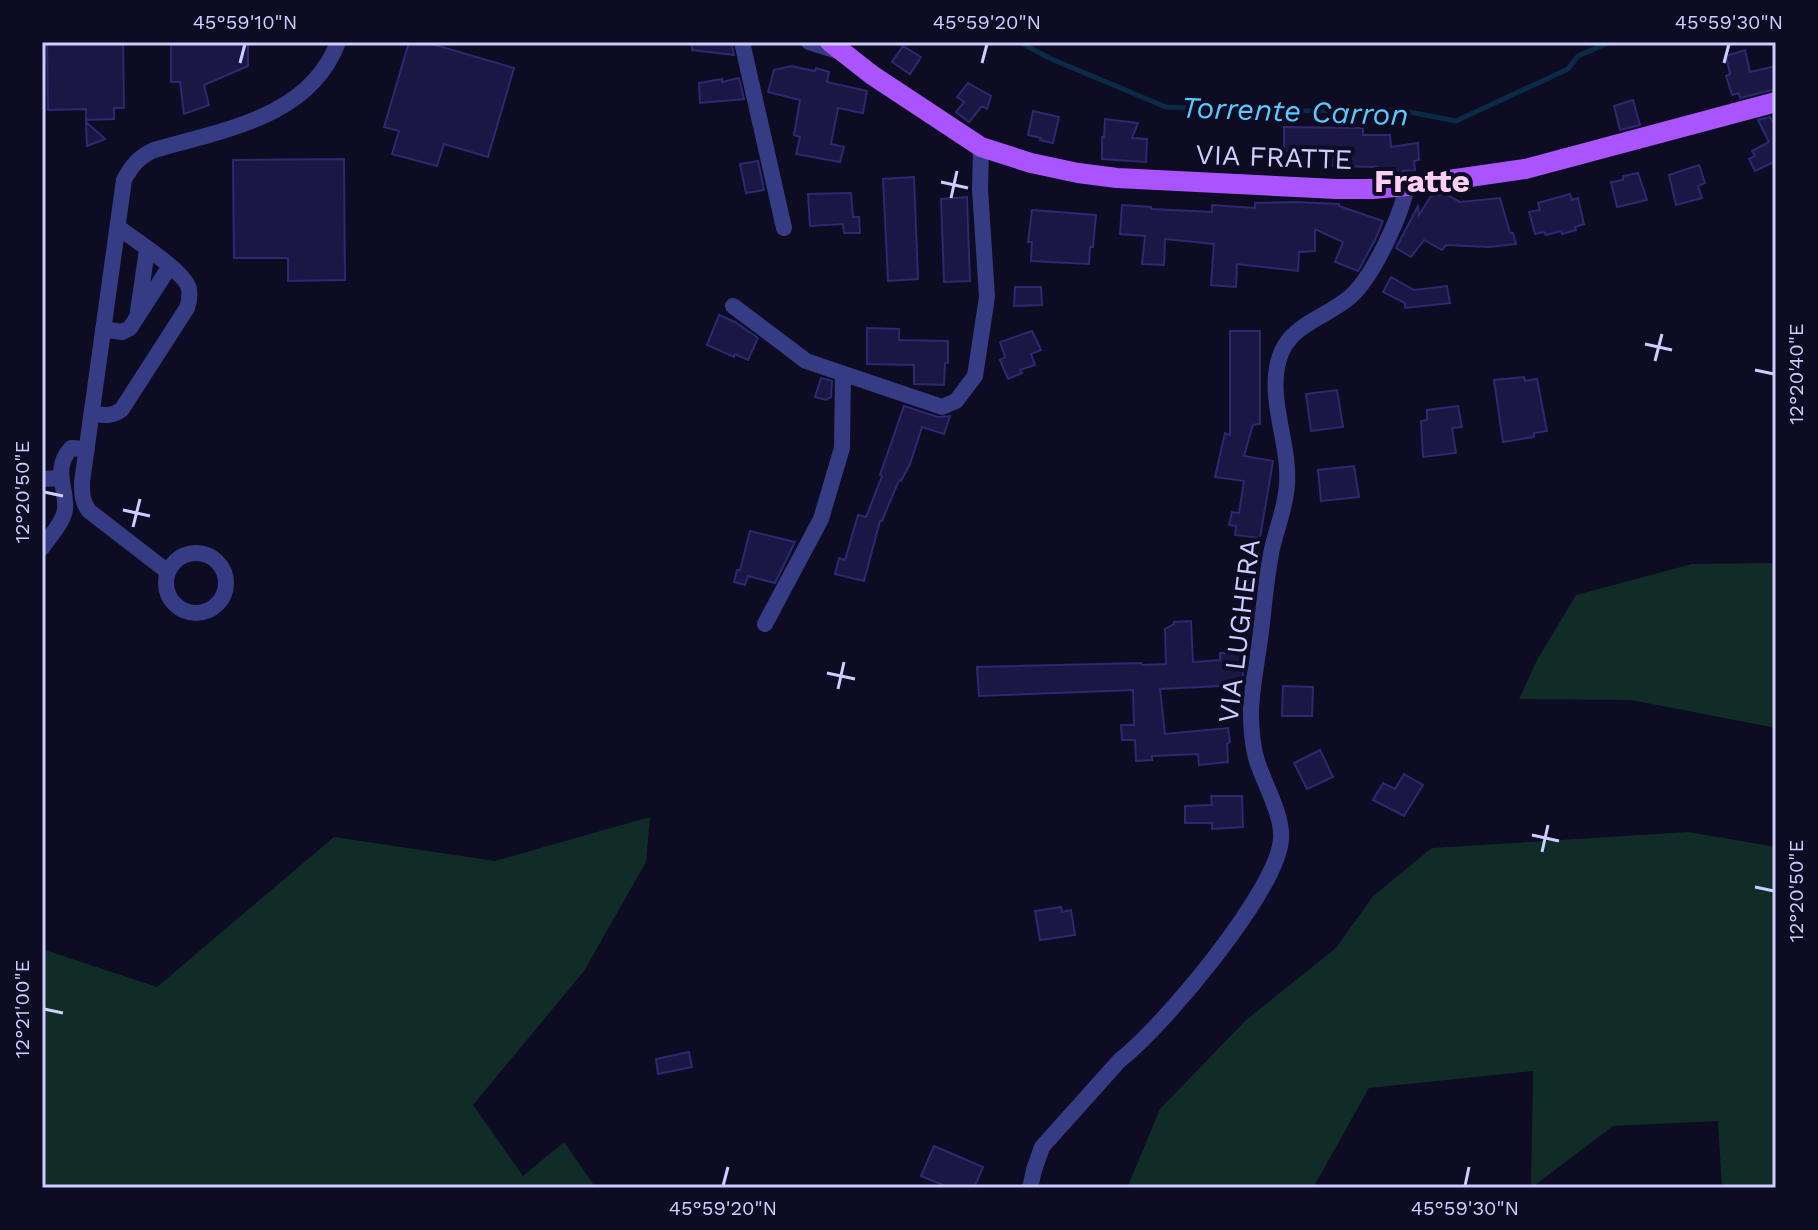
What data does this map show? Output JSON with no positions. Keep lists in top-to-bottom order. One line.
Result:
{"streets":{"main road":["VIA FRATTE"],"street":["VIA LUGHERA"]},"crossings":[["VIA FRATTE","VIA LUGHERA"]],"districts":["Fratte"],"water":["Torrente Carron"],"coordinates":["45°59'10\"N","45°59'20\"N","45°59'30\"N","12°20'40\"E","12°20'50\"E","12°21'00\"E"]}
